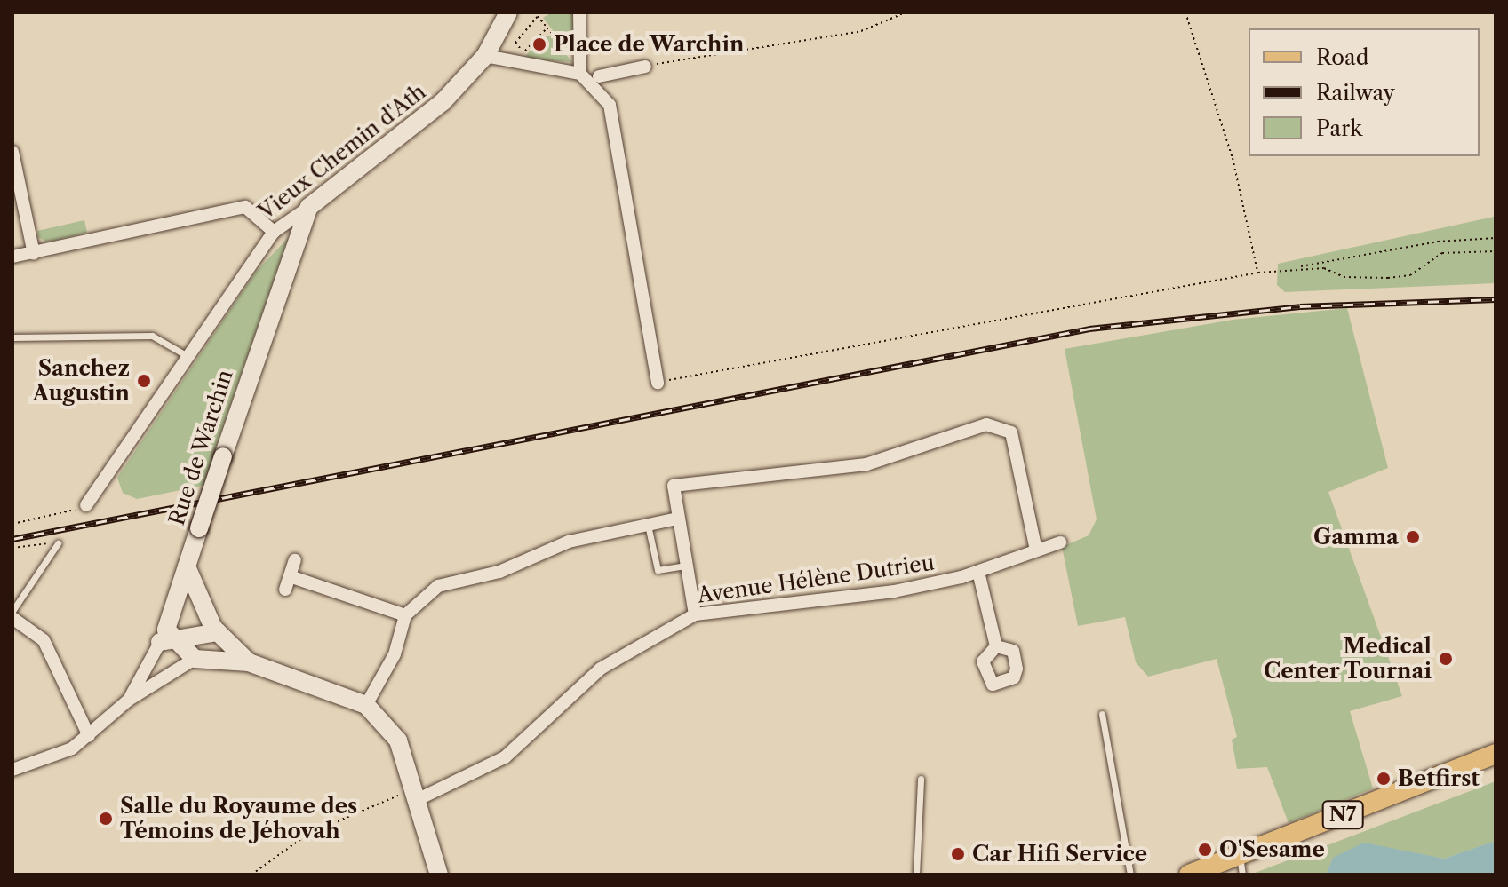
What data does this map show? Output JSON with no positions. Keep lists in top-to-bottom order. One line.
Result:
{"streets":{"main road":["N7"],"street":["Vieux Chemin d'Ath","Rue de Warchin","Avenue Hélène Dutrieu"]},"crossings":[["Vieux Chemin d'Ath","Rue de Warchin"]],"places":["Place de Warchin","Sanchez Augustin","Gamma","Medical Center Tournai","Betfirst","Salle du Royaume des Témoins de Jéhovah","O'Sesame","Car Hifi Service"],"legend":["Road","Railway","Park"]}
